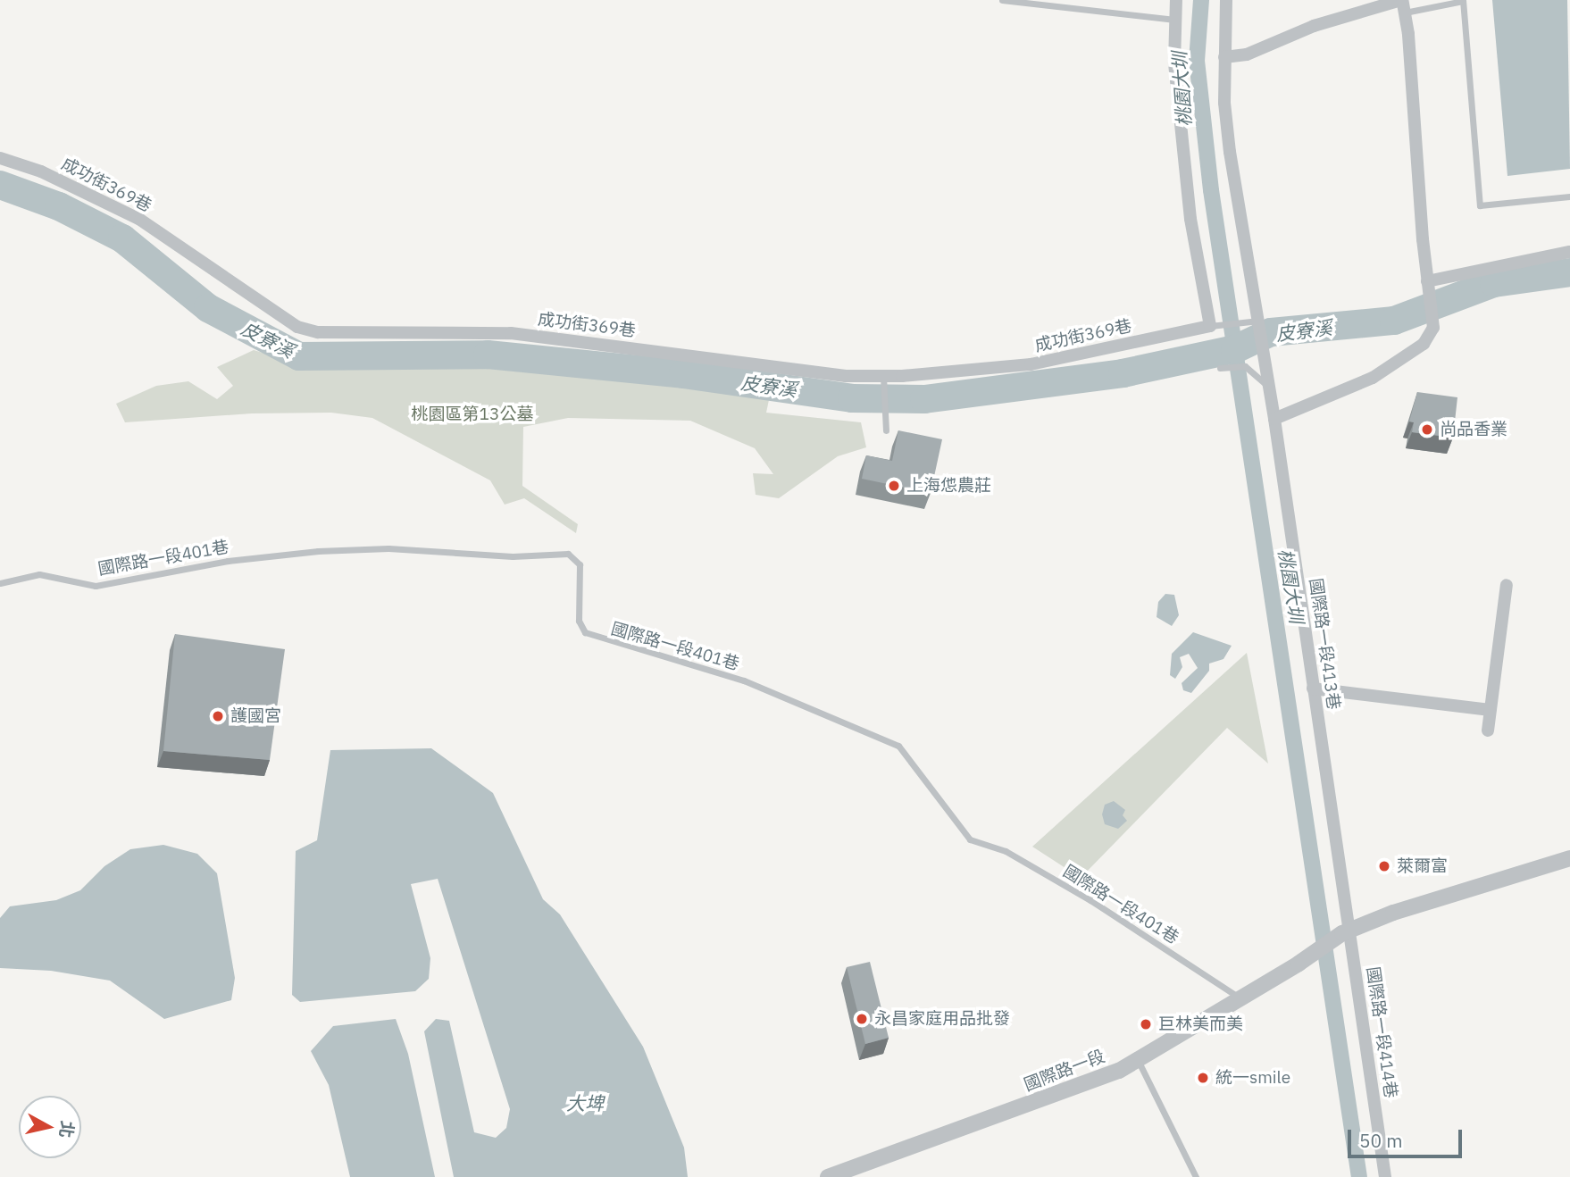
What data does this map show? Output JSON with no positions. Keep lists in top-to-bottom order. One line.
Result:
{"streets":{"street":["成功街369巷","國際路一段413巷","國際路一段414巷","國際路一段"],"lane":["國際路一段401巷"]},"crossings":[["國際路一段401巷","國際路一段"],["國際路一段413巷","國際路一段414巷"],["國際路一段413巷","國際路一段"],["國際路一段414巷","國際路一段"]],"water":["桃園大圳","皮寮溪","大埤"],"parks":["桃園區第13公墓"],"places":["尚品香業","上海怹農莊","護國宮","萊爾富","永昌家庭用品批發","巨林美而美","統一smile"],"scale_bar":"50 m","north":"right"}
